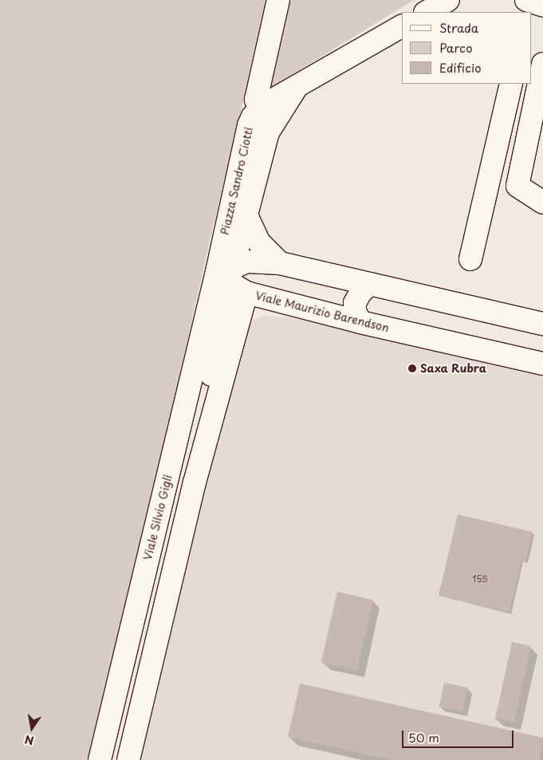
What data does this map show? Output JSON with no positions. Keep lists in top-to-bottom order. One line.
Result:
{"streets":{"street":["Piazza Sandro Ciotti","Viale Maurizio Barendson","Viale Silvio Gigli"]},"crossings":[["Piazza Sandro Ciotti","Viale Maurizio Barendson"],["Piazza Sandro Ciotti","Viale Silvio Gigli"],["Viale Maurizio Barendson","Viale Silvio Gigli"]],"places":["Saxa Rubra"],"house_numbers":["155"],"legend":["Strada","Parco","Edificio"],"scale_bar":"50 m","north":"bottom"}
